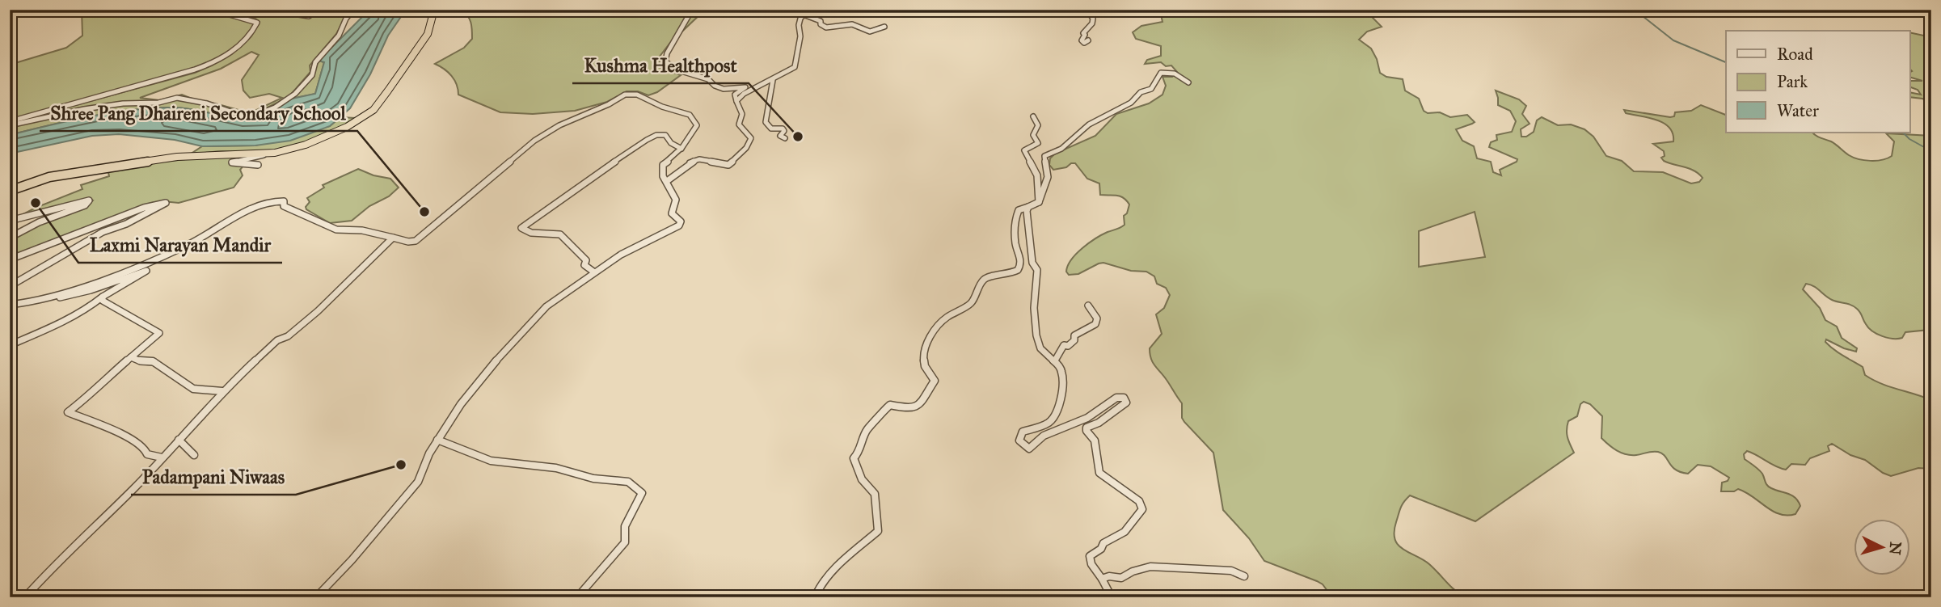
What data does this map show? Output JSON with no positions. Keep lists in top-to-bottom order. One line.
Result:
{"places":["Kushma Healthpost","Laxmi Narayan Mandir","Shree Pang Dhaireni Secondary School","Padampani Niwaas"],"legend":["Road","Park","Water"],"north":"right"}
